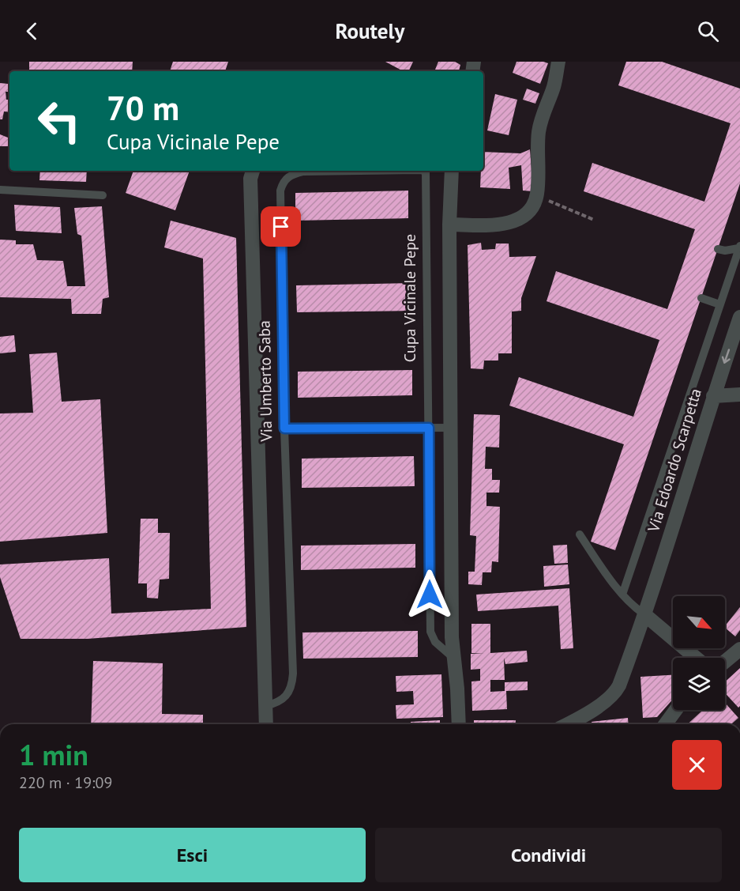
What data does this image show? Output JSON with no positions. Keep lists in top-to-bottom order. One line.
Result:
{"streets":{"street":["Via Umberto Saba","Via Edoardo Scarpetta"],"lane":["Cupa Vicinale Pepe"]},"north":"bottom right","page":{"header":"Routely","turn":["70 m","Cupa Vicinale Pepe"],"heading":["1 min","220 m · 19:09"],"buttons":["Esci","Condividi"]}}
